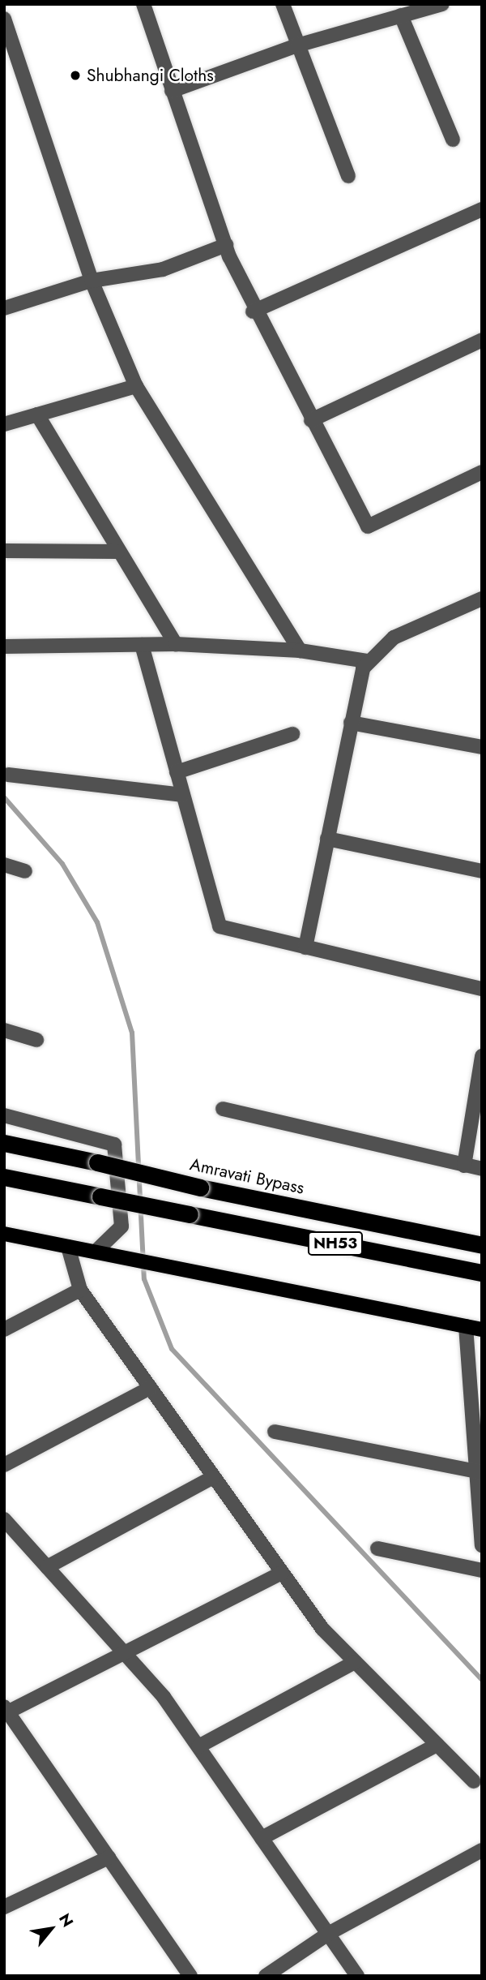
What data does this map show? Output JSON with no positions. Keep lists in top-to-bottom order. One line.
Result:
{"streets":{"highway":["Amravati Bypass","NH53"]},"places":["Shubhangi Cloths"],"north":"top right"}
